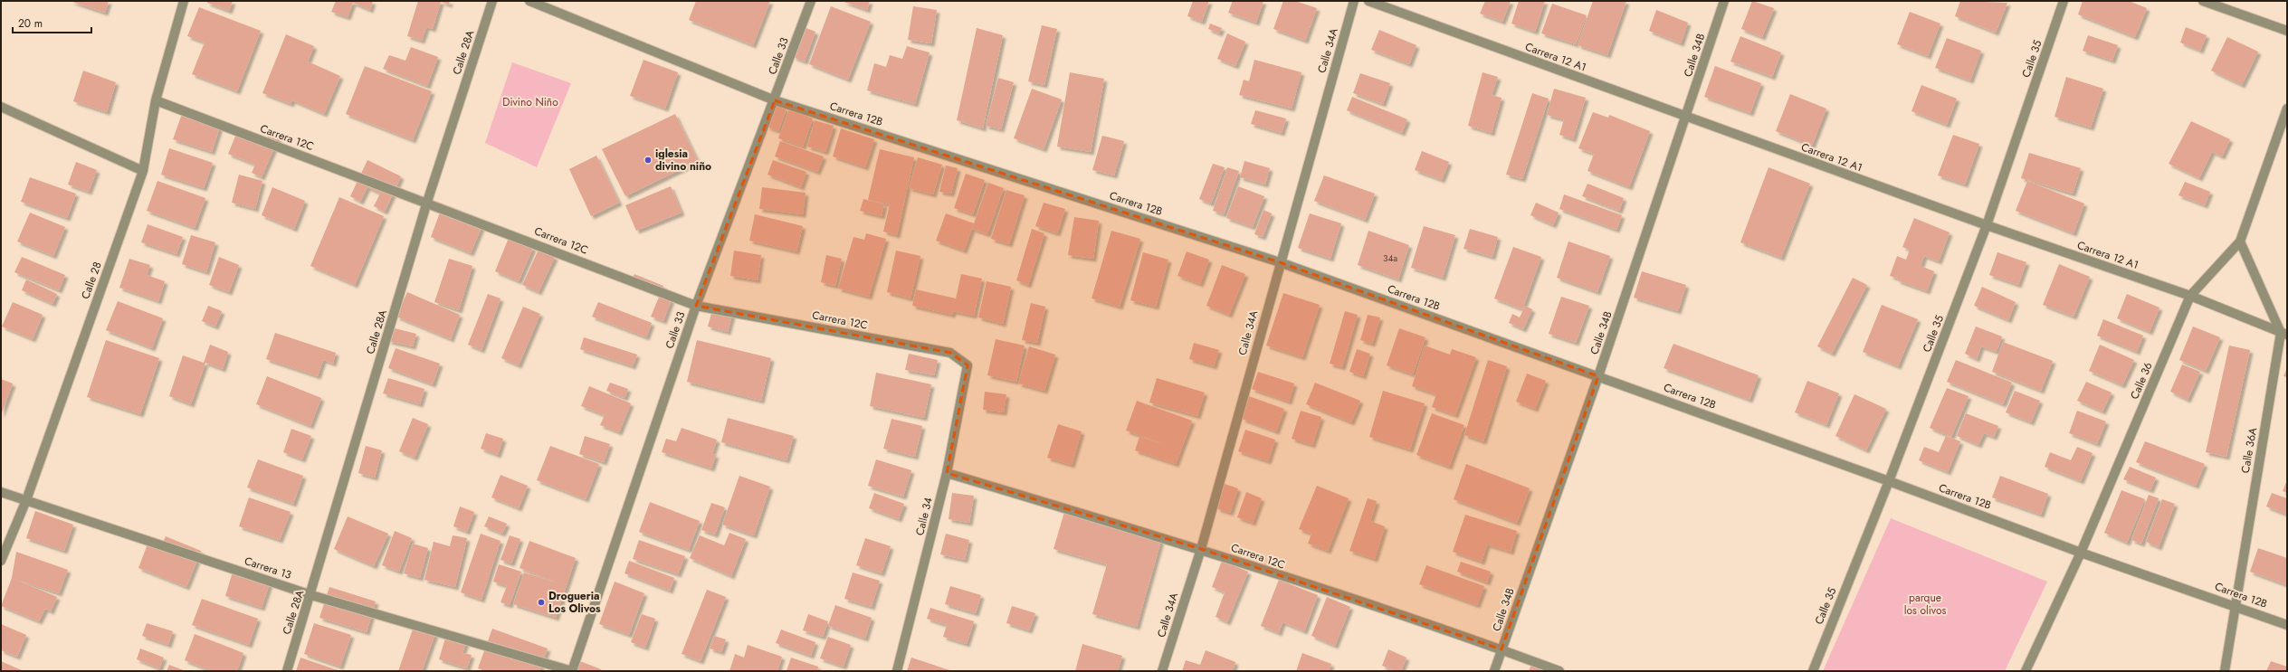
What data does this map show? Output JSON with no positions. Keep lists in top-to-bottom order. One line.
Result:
{"streets":{"street":["Calle 34A","Calle 28A","Calle 34B","Calle 33","Carrera 12 A1","Calle 35","Carrera 12B","Carrera 12C","Calle 28","Calle 36","Calle 36A","Calle 34","Carrera 13"]},"crossings":[["Calle 34A","Carrera 12B"],["Calle 34A","Carrera 12C"],["Calle 28A","Carrera 12C"],["Calle 28A","Carrera 13"],["Calle 34B","Carrera 12 A1"],["Calle 34B","Carrera 12B"],["Calle 34B","Carrera 12C"],["Calle 33","Carrera 12B"],["Calle 33","Carrera 12C"],["Calle 33","Carrera 13"],["Carrera 12 A1","Calle 35"],["Carrera 12 A1","Calle 36"],["Carrera 12 A1","Calle 36A"],["Calle 35","Carrera 12B"],["Carrera 12B","Calle 36"],["Carrera 12B","Calle 36A"],["Carrera 12C","Calle 28"],["Carrera 12C","Calle 34"],["Calle 28","Carrera 13"]],"parks":["Divino Niño","parque los olivos"],"places":["iglesia divino niño","Drogueria Los Olivos"],"house_numbers":["34a"],"scale_bar":"20 m"}
